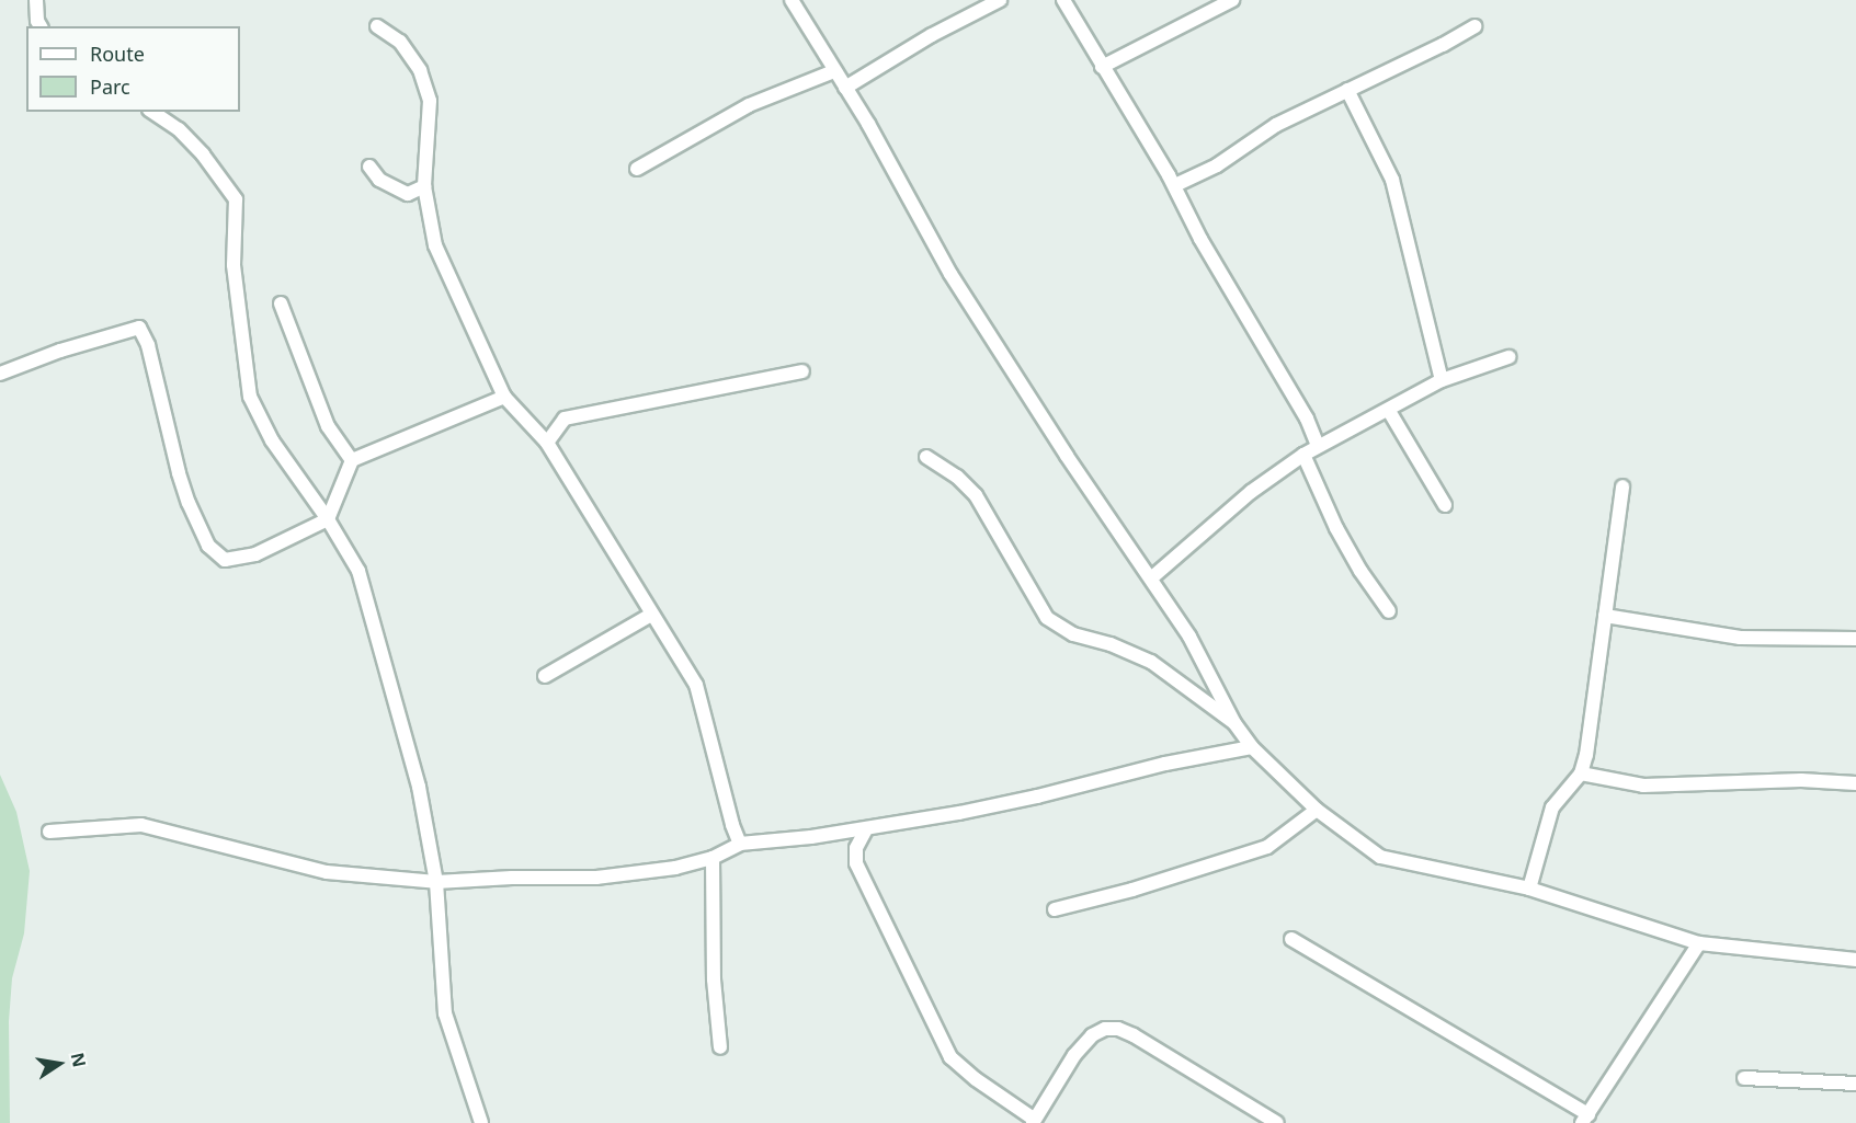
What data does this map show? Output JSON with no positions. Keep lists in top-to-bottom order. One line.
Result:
{"legend":["Route","Parc"],"north":"right"}
